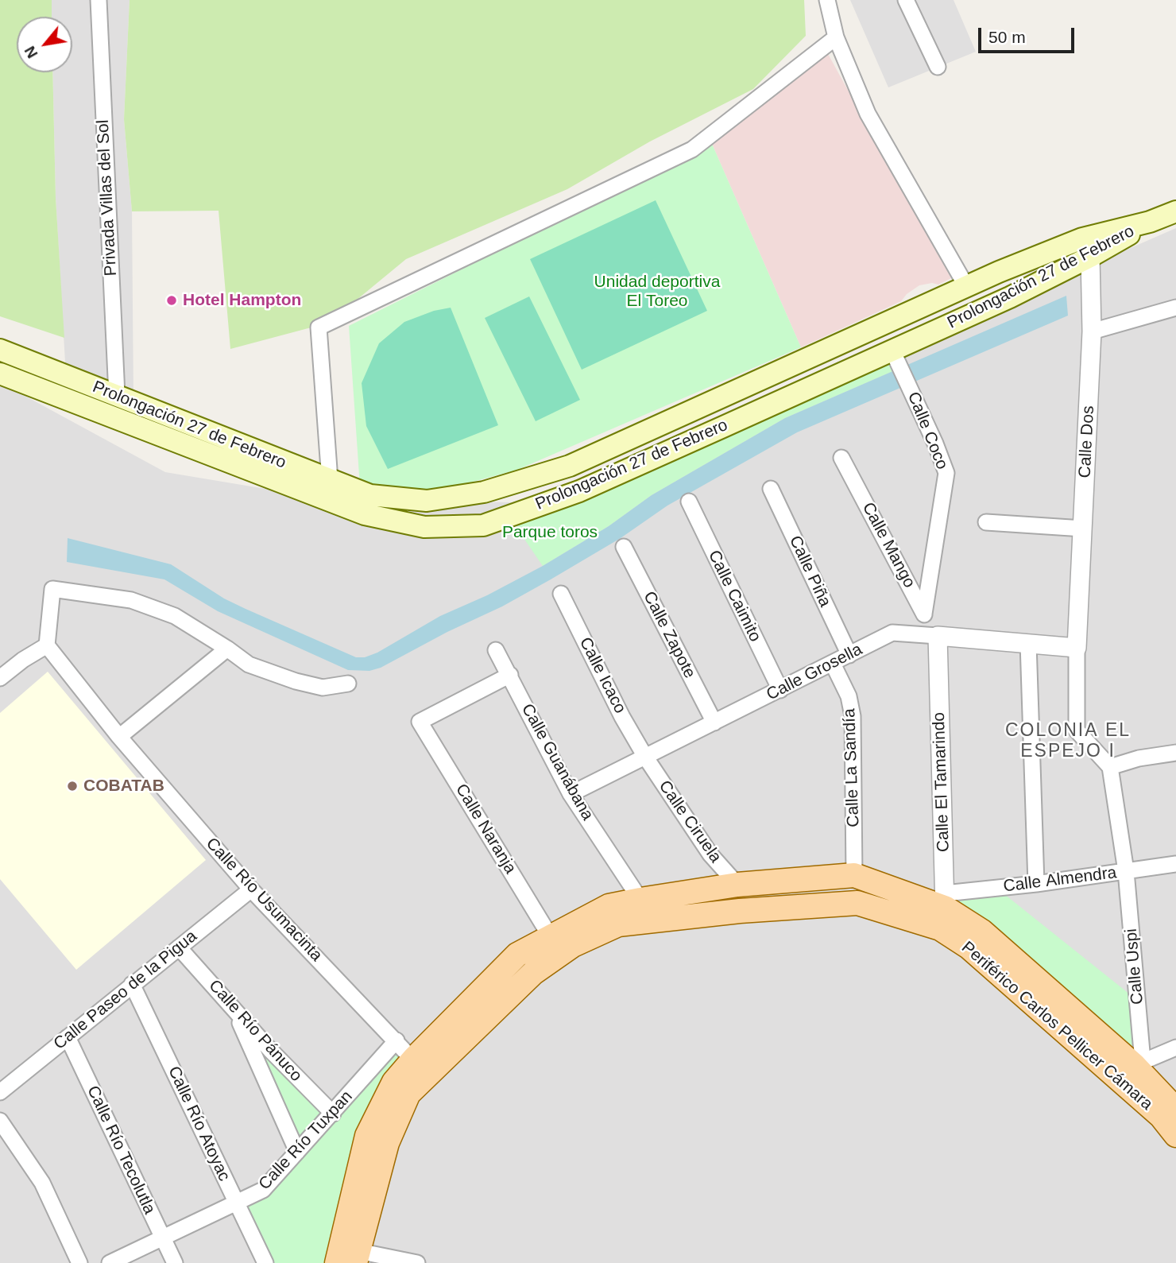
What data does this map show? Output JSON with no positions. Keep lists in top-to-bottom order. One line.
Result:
{"streets":{"main road":["Prolongación 27 de Febrero","Periférico Carlos Pellicer Cámara"],"street":["Privada Villas del Sol","Calle Coco","Calle Dos","Calle Mango","Calle Piña","Calle Caimito","Calle Zapote","Calle Grosella","Calle Icaco","Calle Guanábana","Calle La Sandía","Calle El Tamarindo","Calle Ciruela","Calle Naranja","Calle Almendra","Calle Río Usumacinta","Calle Uspi","Calle Paseo de la Pigua","Calle Río Pánuco","Calle Río Atoyac","Calle Río Tuxpan","Calle Río Tecolutla"]},"crossings":[["Privada Villas del Sol","Prolongación 27 de Febrero"],["Prolongación 27 de Febrero","Calle Coco"],["Prolongación 27 de Febrero","Calle Dos"],["Calle Coco","Calle Mango"],["Calle Dos","Calle Grosella"],["Calle Piña","Calle Grosella"],["Calle Caimito","Calle Grosella"],["Calle Zapote","Calle Grosella"],["Calle Grosella","Calle Icaco"],["Calle Grosella","Calle Guanábana"],["Calle Grosella","Calle La Sandía"],["Calle Grosella","Calle El Tamarindo"],["Calle Grosella","Calle Ciruela"],["Calle Icaco","Calle Ciruela"],["Calle Guanábana","Calle Naranja"],["Calle Guanábana","Periférico Carlos Pellicer Cámara"],["Calle La Sandía","Periférico Carlos Pellicer Cámara"],["Calle El Tamarindo","Calle Almendra"],["Calle El Tamarindo","Periférico Carlos Pellicer Cámara"],["Calle Ciruela","Periférico Carlos Pellicer Cámara"],["Calle Naranja","Periférico Carlos Pellicer Cámara"],["Calle Almendra","Calle Uspi"],["Calle Almendra","Periférico Carlos Pellicer Cámara"],["Calle Río Usumacinta","Calle Paseo de la Pigua"],["Calle Río Usumacinta","Periférico Carlos Pellicer Cámara"],["Calle Río Usumacinta","Calle Río Tuxpan"],["Calle Uspi","Periférico Carlos Pellicer Cámara"],["Calle Paseo de la Pigua","Calle Río Pánuco"],["Calle Paseo de la Pigua","Calle Río Atoyac"],["Calle Paseo de la Pigua","Calle Río Tecolutla"],["Calle Río Pánuco","Calle Río Tuxpan"],["Calle Río Atoyac","Calle Río Tuxpan"],["Calle Río Tuxpan","Calle Río Tecolutla"]],"districts":["COLONIA EL ESPEJO I"],"parks":["Unidad deportiva El Toreo","Parque toros"],"places":["Hotel Hampton","COBATAB"],"scale_bar":"50 m","north":"bottom left"}
